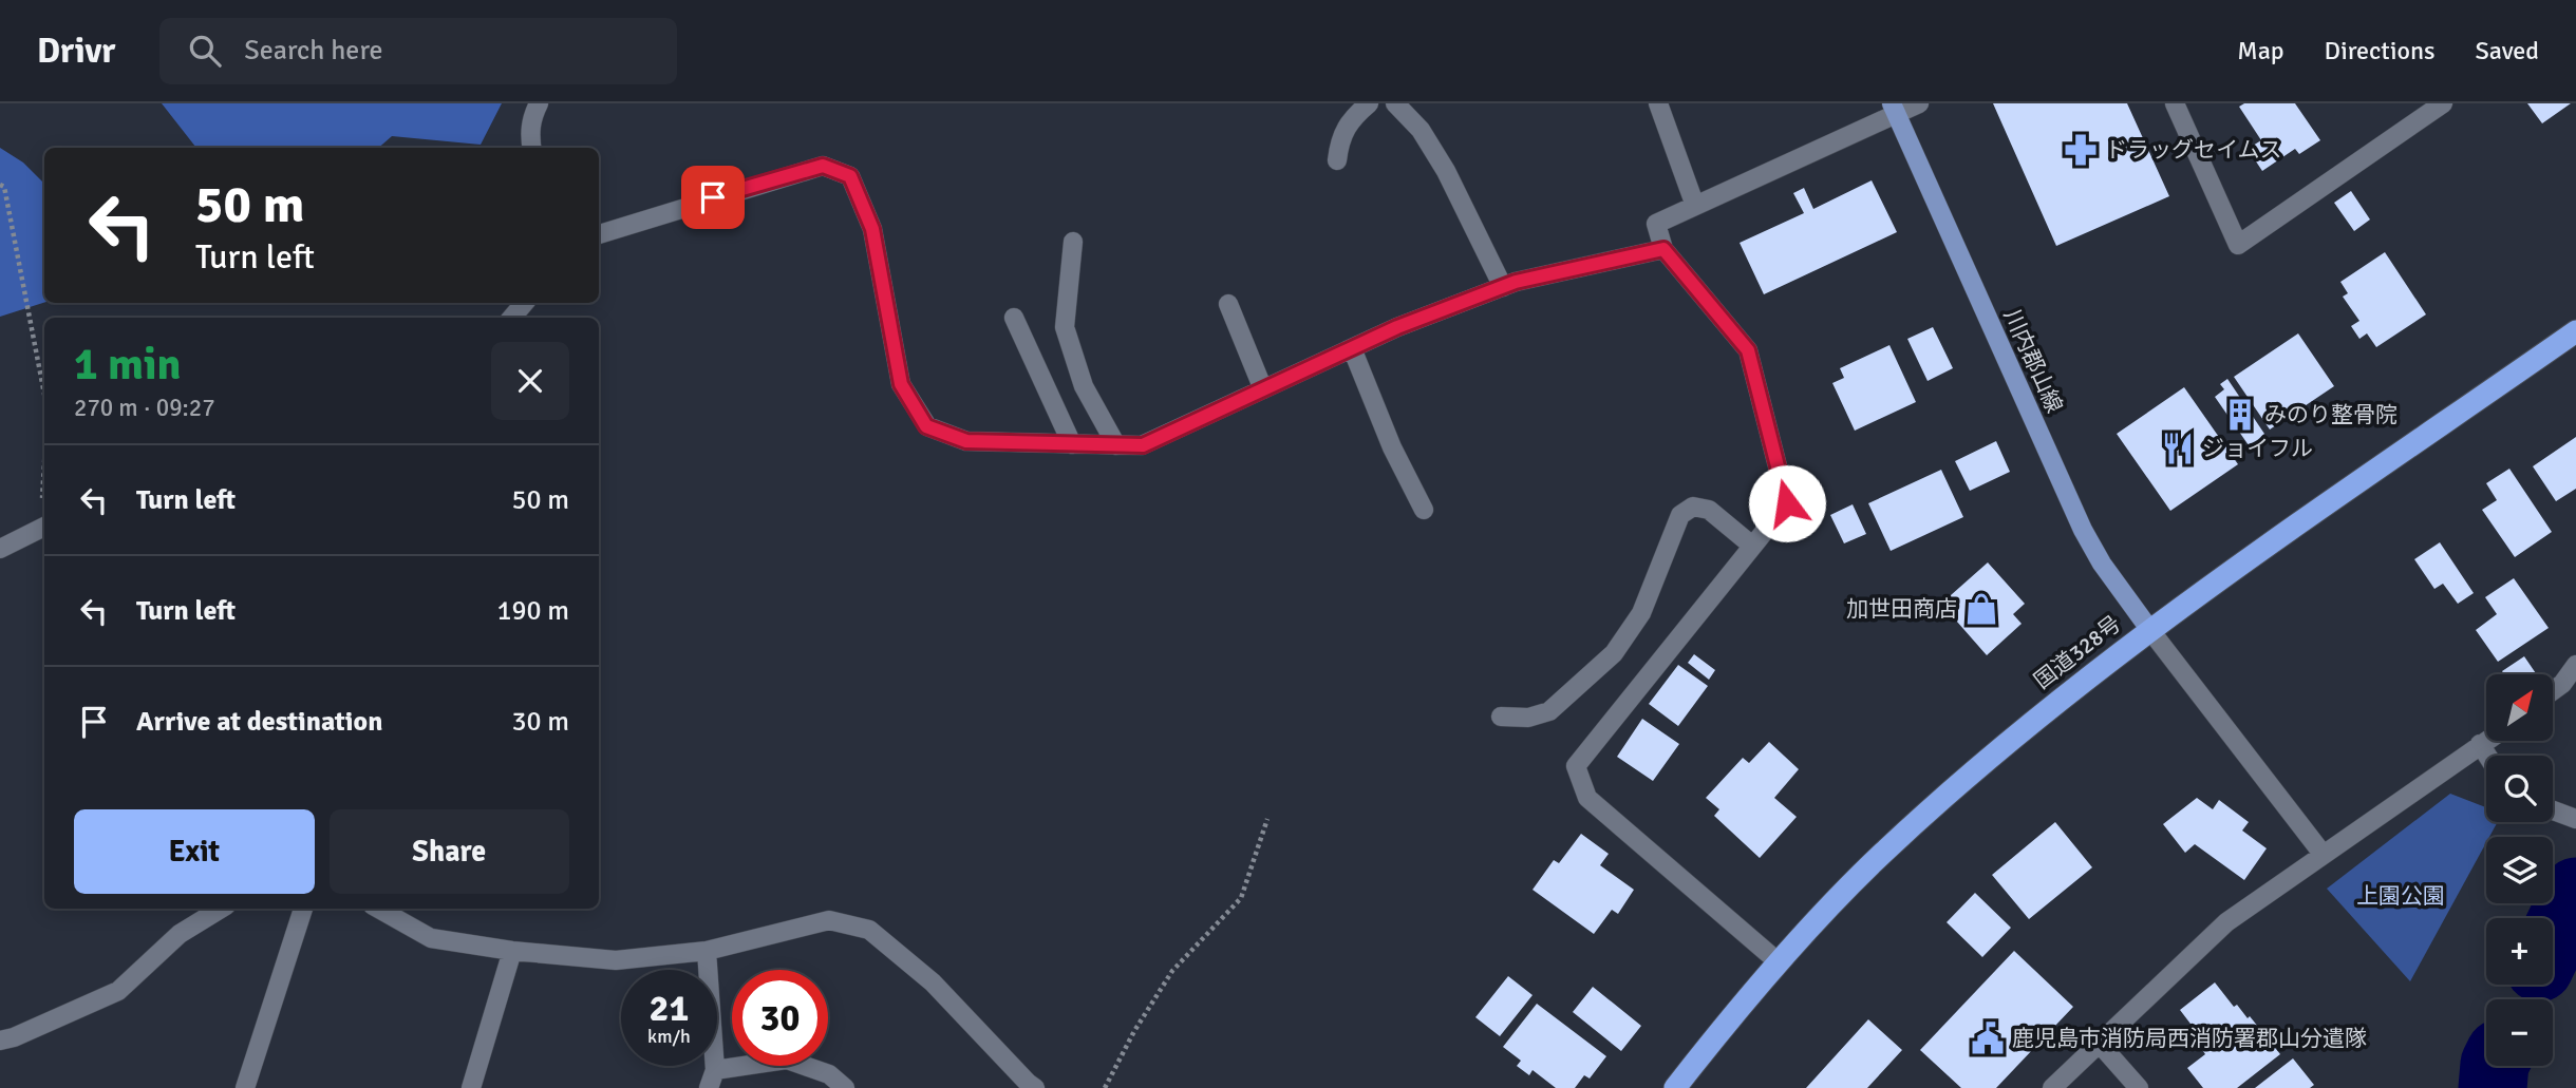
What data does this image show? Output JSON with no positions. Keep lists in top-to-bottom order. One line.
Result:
{"streets":{"highway":["国道328号"],"main road":["川内郡山線"]},"crossings":[["川内郡山線","国道328号"]],"parks":["上園公園"],"places":{"pharmacy":["ドラッグセイムス"],"building":["みのり整骨院"],"restaurant":["ジョイフル"],"shop":["加世田商店"],"public building":["鹿児島市消防局西消防署郡山分遣隊"]},"north":"top right","page":{"header":"Drivr","search":"Search here","nav":["Map","Directions","Saved"],"turn":["50 m","Turn left"],"heading":["1 min","270 m · 09:27"],"list":[{"name":"Turn left","value":"50 m"},{"name":"Turn left","value":"190 m"},{"name":"Arrive at destination","value":"30 m"}],"map_buttons":["+","−"],"buttons":["Exit","Share"],"speed":"21 km/h","limit":"30"}}
